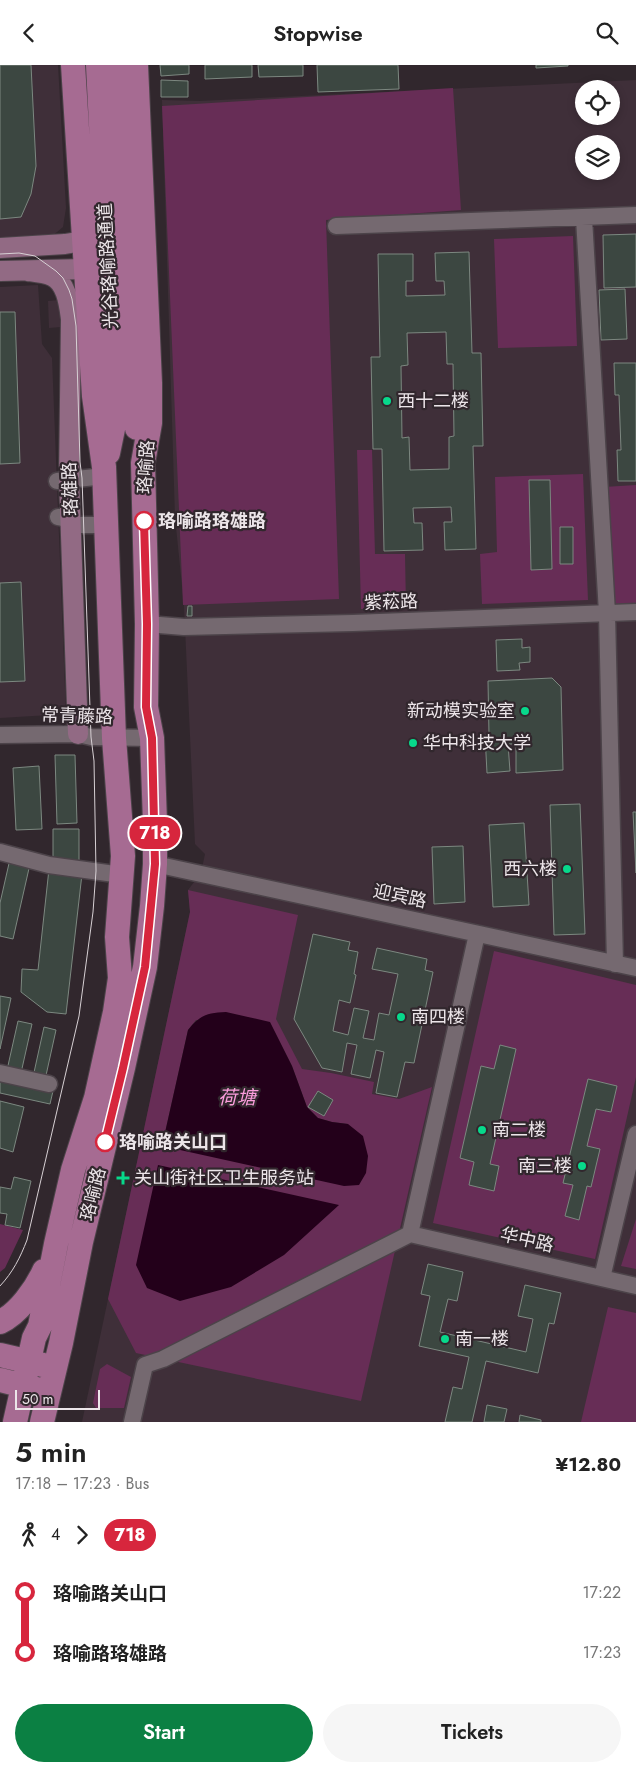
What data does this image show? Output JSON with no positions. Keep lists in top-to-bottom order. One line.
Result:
{"streets":{"highway":["光谷珞喻路通道","珞喻路"],"main road":["珞雄路"],"street":["紫菘路","常青藤路","迎宾路","华中路"]},"crossings":[["光谷珞喻路通道","珞喻路"],["珞喻路","珞雄路"],["珞喻路","紫菘路"],["珞喻路","常青藤路"],["珞喻路","迎宾路"],["珞雄路","常青藤路"]],"water":["荷塘"],"places":{"other":["西十二楼","珞喻路珞雄路","新动模实验室","华中科技大学","西六楼","南四楼","南二楼","珞喻路关山口","南三楼","南一楼"],"health":["关山街社区卫生服务站"]},"lines":["bus line 718"],"scale_bar":"50 m","page":{"header":"Stopwise","on_map":"718","scale":"50 m","heading":["5 min","17:18 – 17:23 · Bus","¥12.80"],"legs":["4","718"],"list":[{"name":"珞喻路关山口","value":"17:22"},{"name":"珞喻路珞雄路","value":"17:23"}],"buttons":["Start","Tickets"]}}
